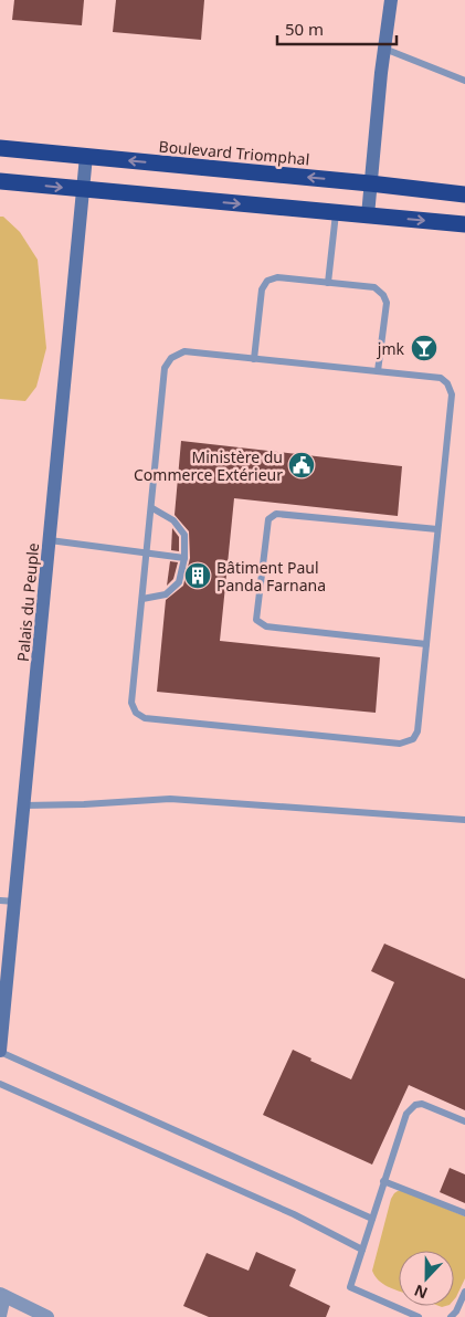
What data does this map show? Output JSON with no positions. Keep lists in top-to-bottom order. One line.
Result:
{"streets":{"highway":["Boulevard Triomphal"],"street":["Palais du Peuple"]},"crossings":[["Boulevard Triomphal","Palais du Peuple"]],"places":{"bar":["jmk"],"public building":["Ministère du Commerce Extérieur"],"building":["Bâtiment Paul Panda Farnana"]},"scale_bar":"50 m","north":"bottom"}
